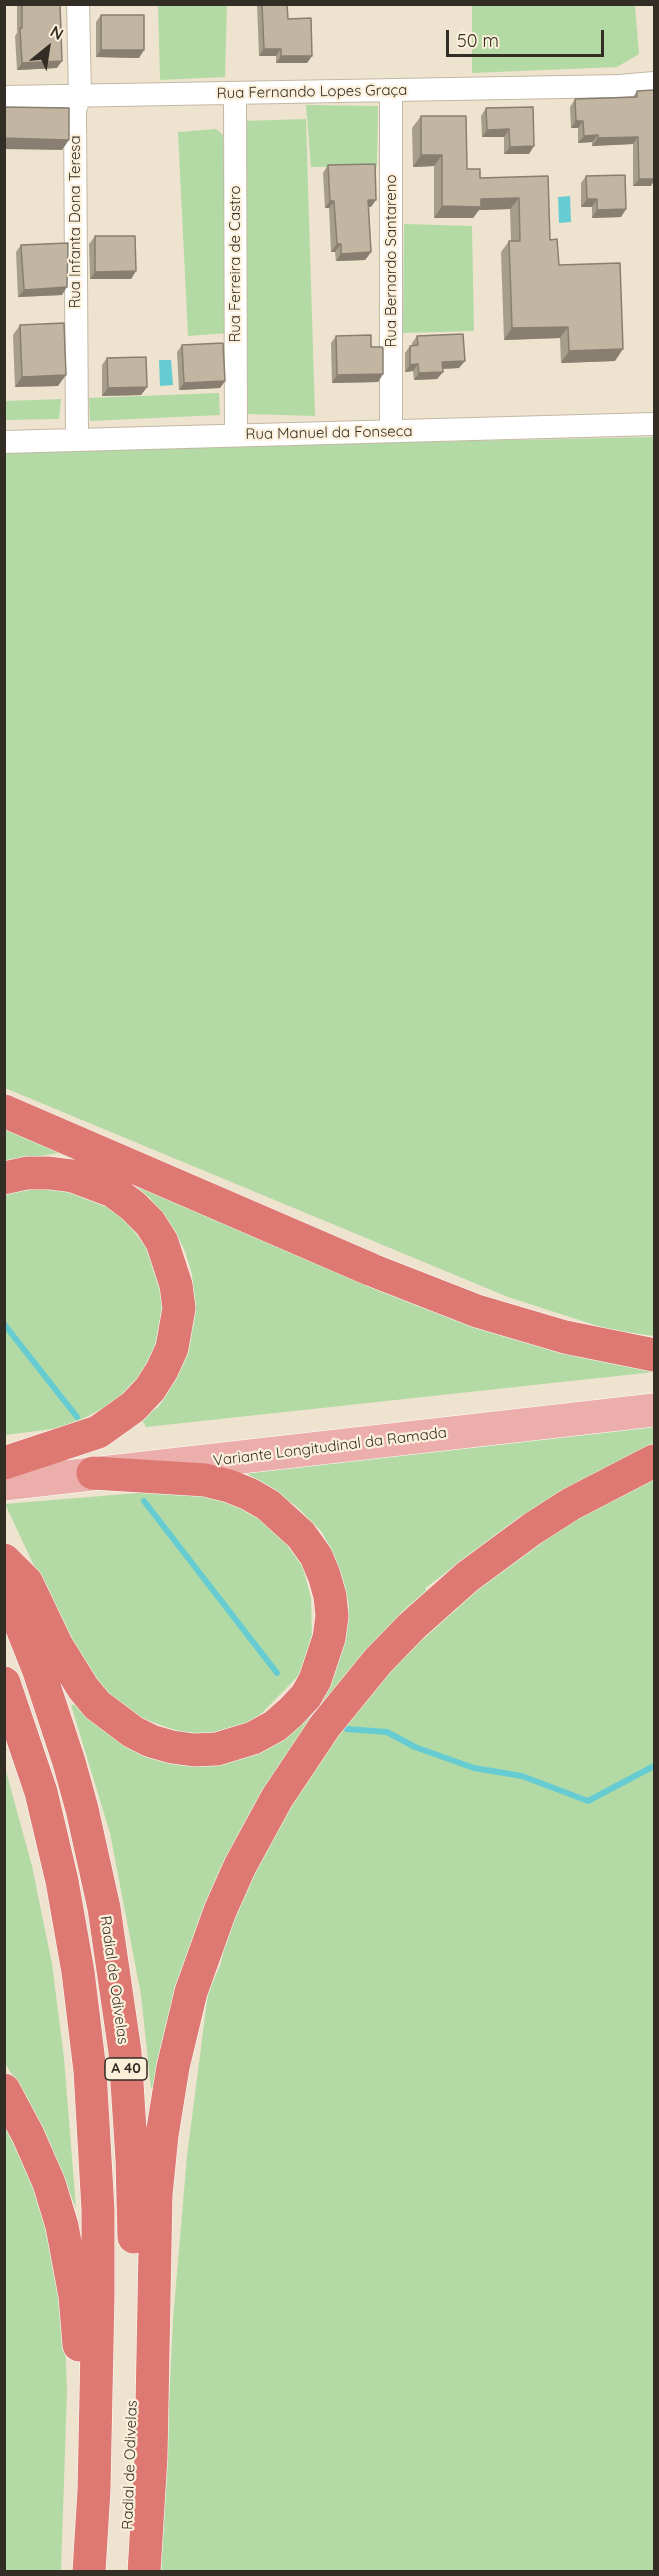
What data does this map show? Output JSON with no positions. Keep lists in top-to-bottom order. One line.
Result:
{"streets":{"highway":["Radial de Odivelas","A 40"],"main road":["Variante Longitudinal da Ramada"],"street":["Rua Fernando Lopes Graça","Rua Infanta Dona Teresa","Rua Bernardo Santareno","Rua Ferreira de Castro","Rua Manuel da Fonseca"]},"crossings":[["Rua Fernando Lopes Graça","Rua Infanta Dona Teresa"],["Rua Fernando Lopes Graça","Rua Bernardo Santareno"],["Rua Fernando Lopes Graça","Rua Ferreira de Castro"],["Rua Infanta Dona Teresa","Rua Manuel da Fonseca"],["Rua Bernardo Santareno","Rua Manuel da Fonseca"],["Rua Ferreira de Castro","Rua Manuel da Fonseca"]],"scale_bar":"50 m","north":"top right"}
